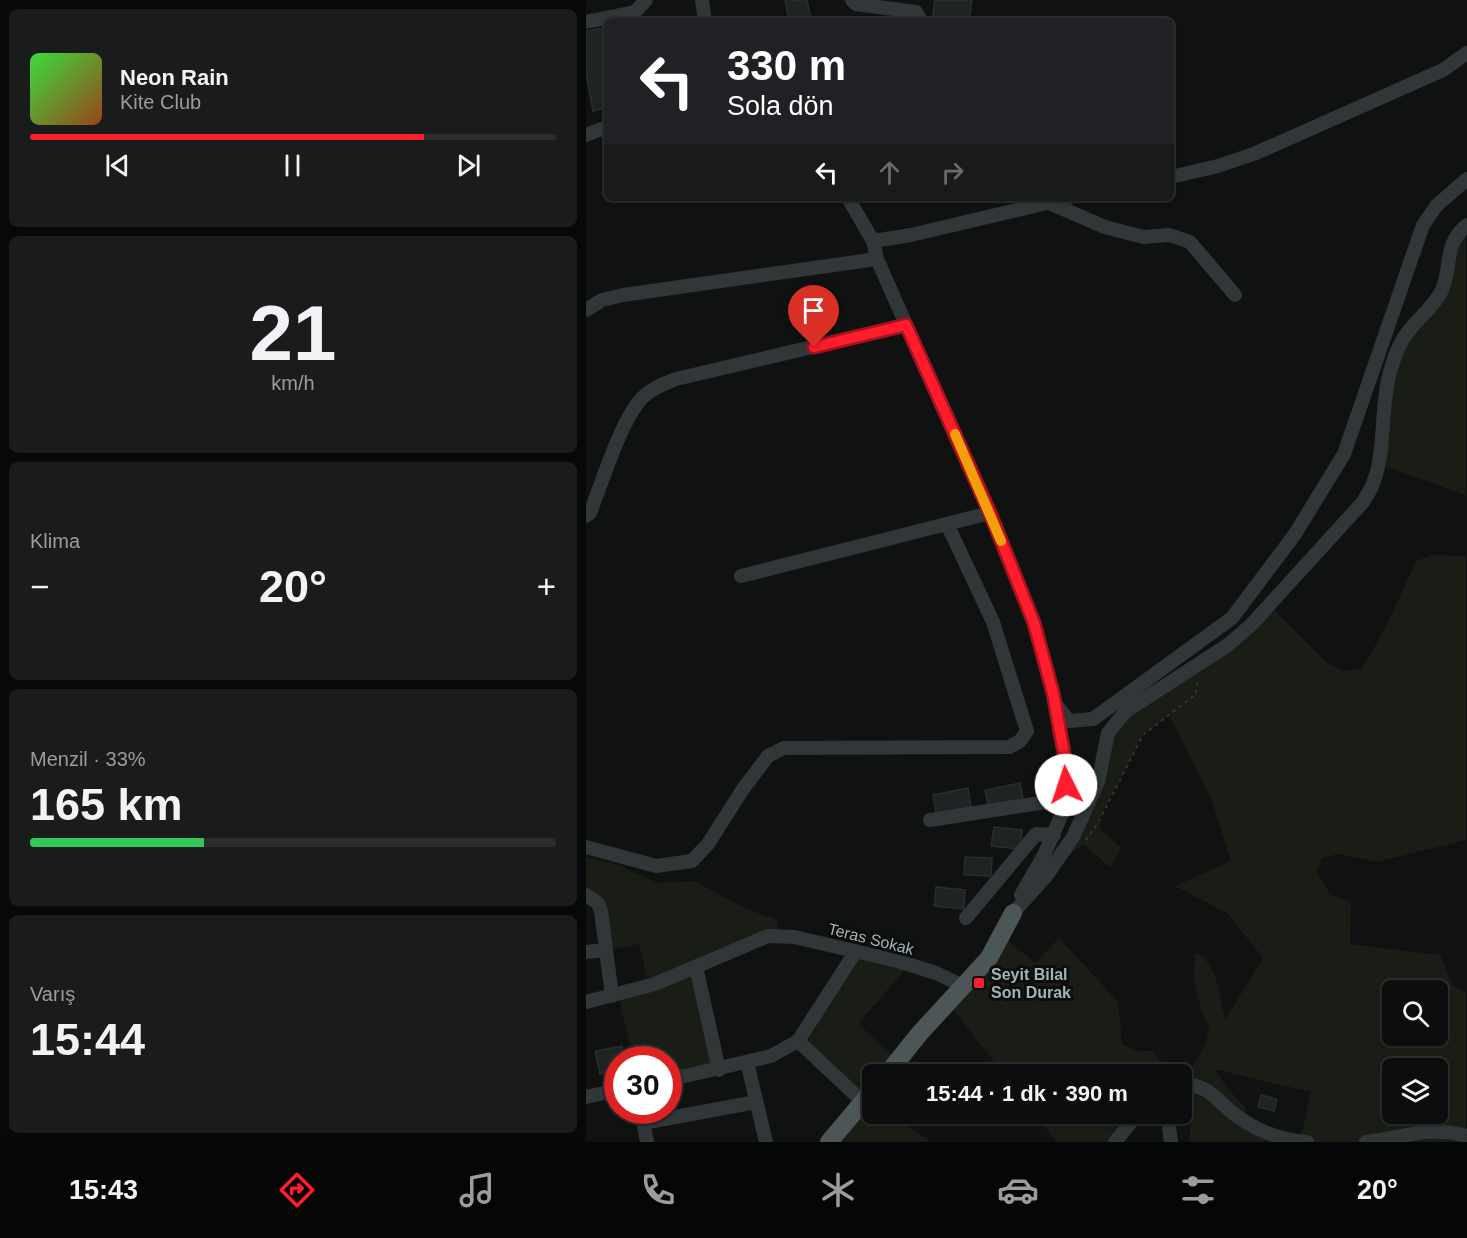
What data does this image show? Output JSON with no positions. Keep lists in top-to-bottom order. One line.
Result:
{"streets":{"street":["Teras Sokak"]},"places":{"transit":["Seyit Bilal Son Durak"]},"page":{"turn":["330 m","Sola dön"],"song":["Neon Rain","Kite Club"],"tile":[["21","km/h"],"Klima",["Menzil · 33%","165 km"],["Varış","15:44"]],"heat":["−","20°","+"],"limit":"30","trip":"15:44 · 1 dk · 390 m","tabs":["15:43","20°"]}}
